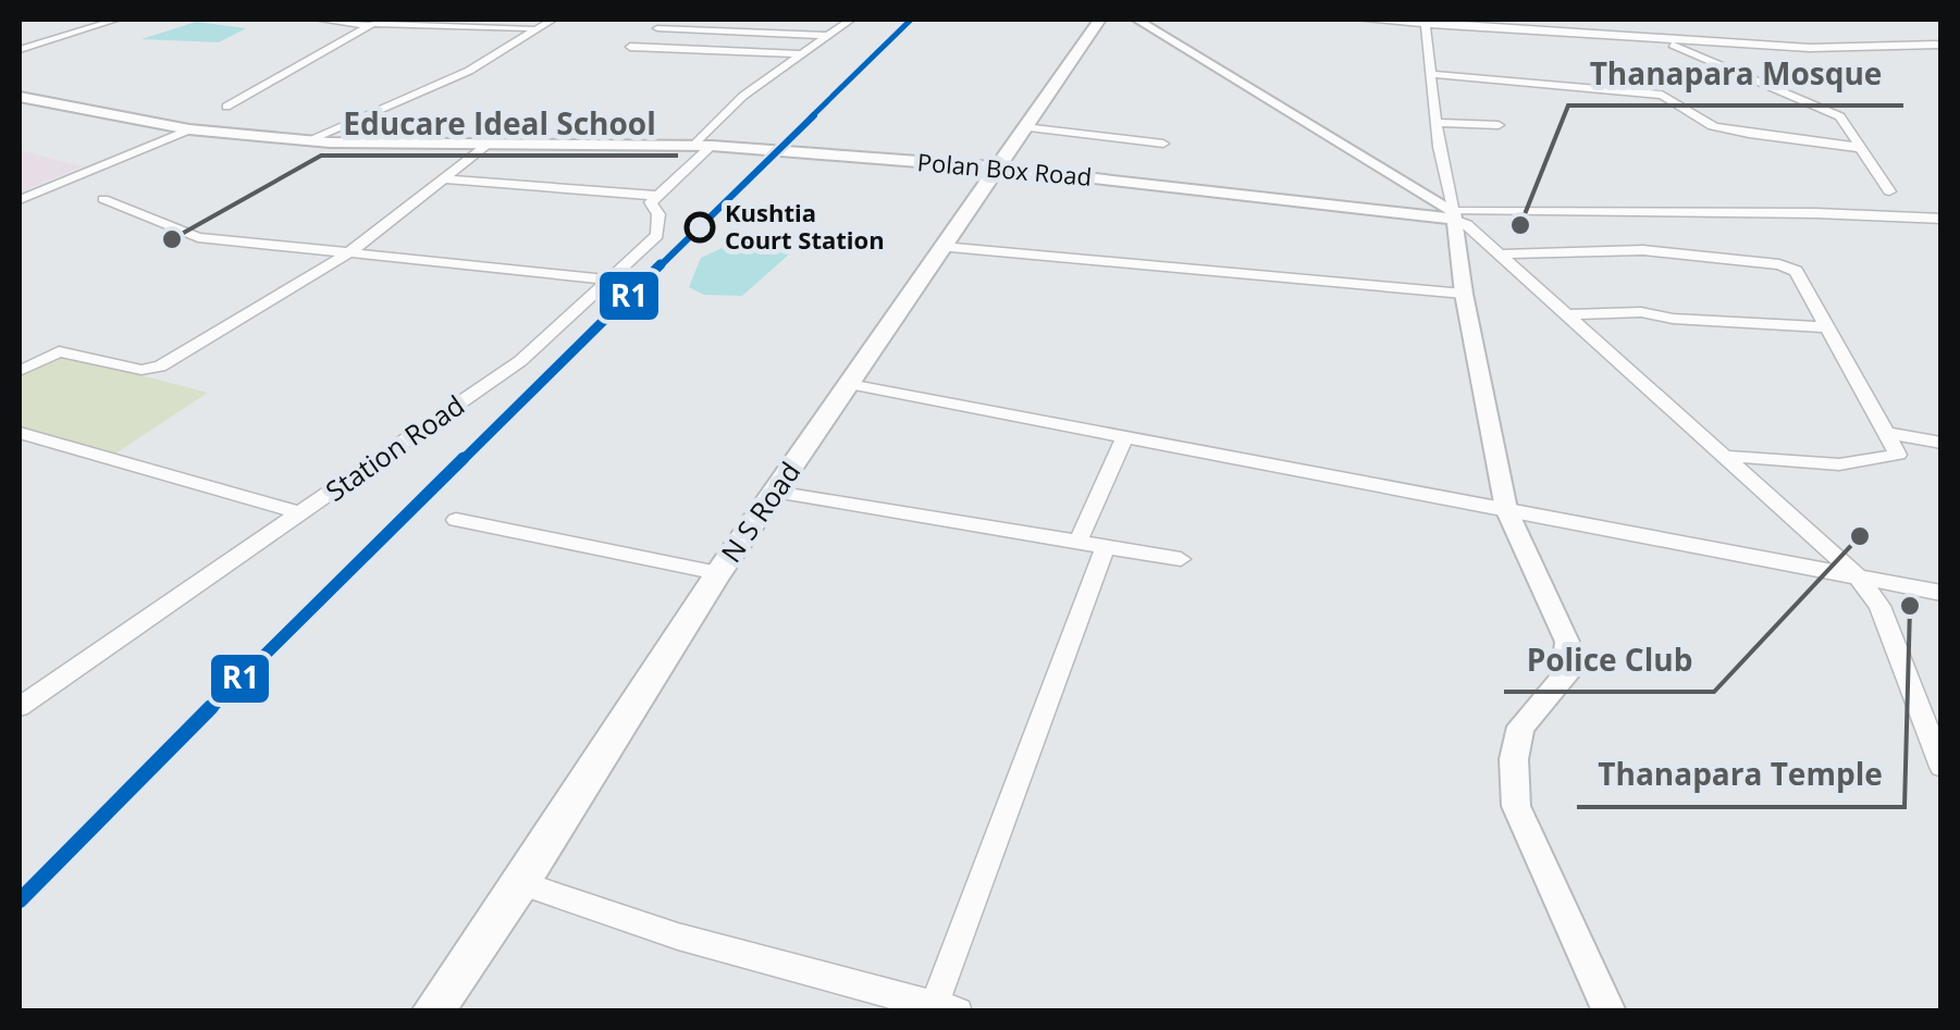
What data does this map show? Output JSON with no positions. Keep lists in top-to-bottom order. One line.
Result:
{"streets":{"main road":["Polan Box Road","N S Road"],"street":["Station Road"]},"crossings":[["Polan Box Road","N S Road"]],"places":["Thanapara Mosque","Kushtia Court Station","Educare Ideal School","Police Club","Thanapara Temple"],"lines":["transit line R1"]}
